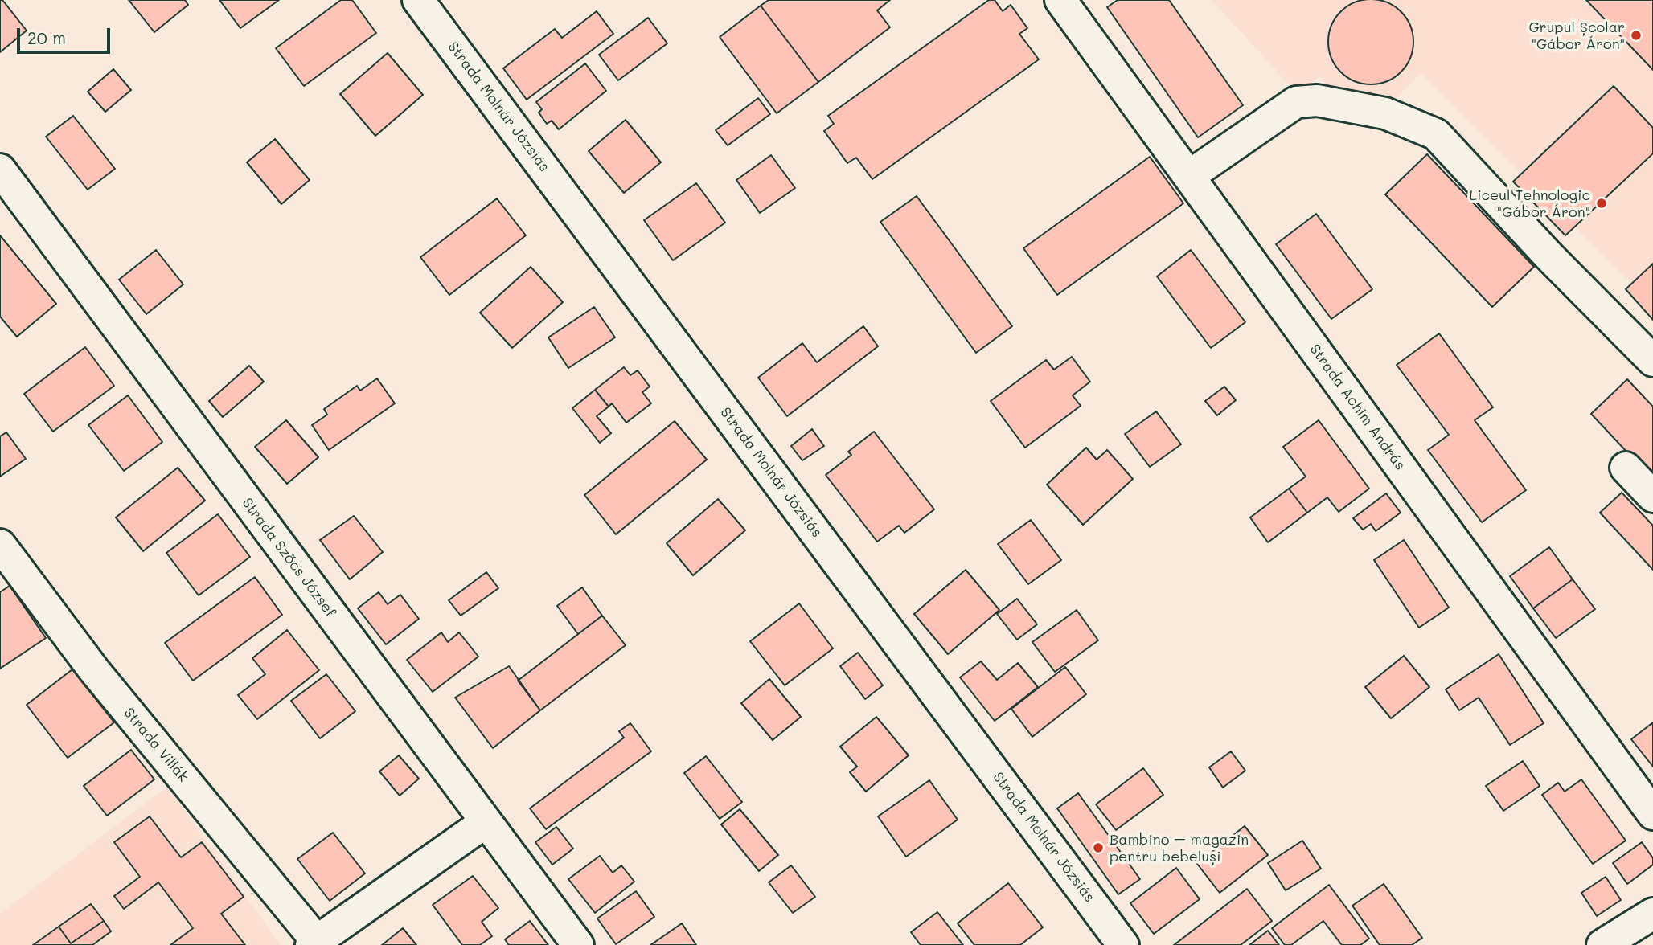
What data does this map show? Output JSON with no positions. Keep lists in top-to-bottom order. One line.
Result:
{"streets":{"street":["Strada Molnár Józsiás","Strada Achim András","Strada Szőcs József","Strada Villák"]},"places":["Grupul Școlar \"Gábor Áron\"","Liceul Tehnologic \"Gábor Áron\"","Bambino – magazin pentru bebeluși"],"scale_bar":"20 m"}
